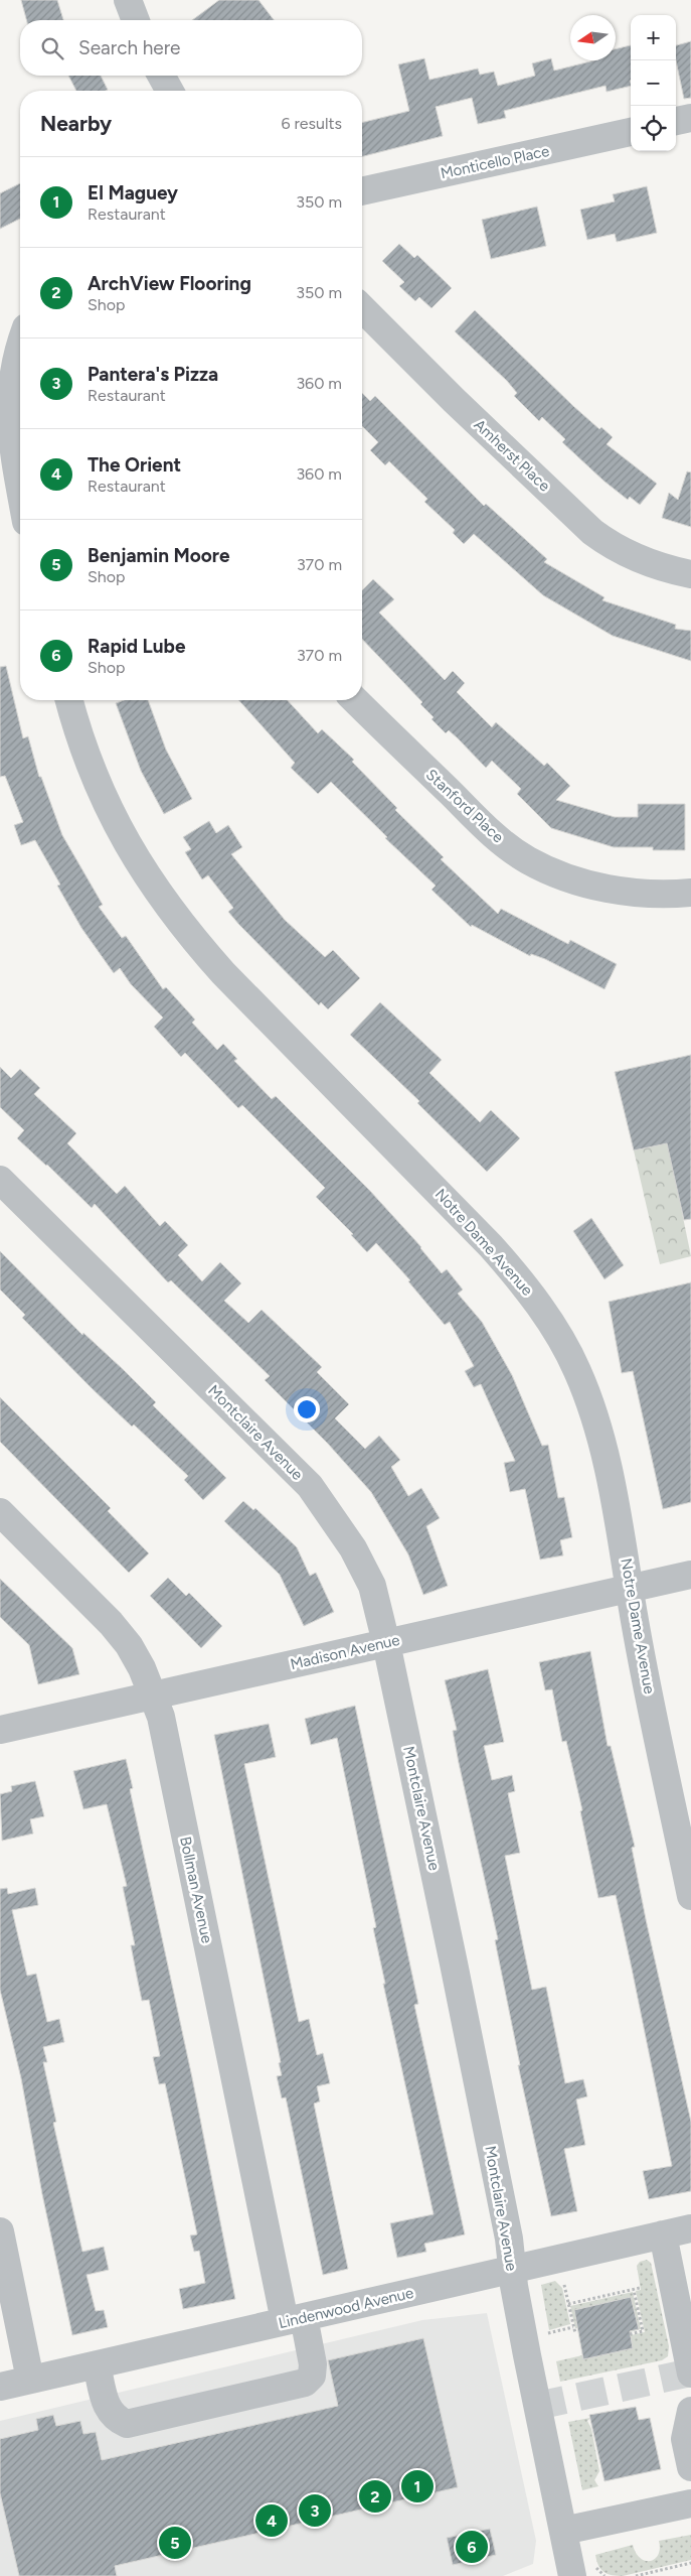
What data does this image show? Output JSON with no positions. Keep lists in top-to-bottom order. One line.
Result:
{"streets":{"street":["Monticello Place","Amherst Place","Stanford Place","Notre Dame Avenue","Montclaire Avenue","Madison Avenue","Bollman Avenue","Lindenwood Avenue"]},"crossings":[["Notre Dame Avenue","Madison Avenue"],["Montclaire Avenue","Madison Avenue"],["Montclaire Avenue","Lindenwood Avenue"],["Madison Avenue","Bollman Avenue"],["Bollman Avenue","Lindenwood Avenue"]],"north":"left","page":{"map_buttons":["+","−"],"search":"Search here","heading":["Nearby","6 results"],"list":[{"mark":"1","name":"El Maguey","note":"Restaurant","value":"350 m"},{"mark":"2","name":"ArchView Flooring","note":"Shop","value":"350 m"},{"mark":"3","name":"Pantera's Pizza","note":"Restaurant","value":"360 m"},{"mark":"4","name":"The Orient","note":"Restaurant","value":"360 m"},{"mark":"5","name":"Benjamin Moore","note":"Shop","value":"370 m"},{"mark":"6","name":"Rapid Lube","note":"Shop","value":"370 m"}],"pins":["1","2","3","4","5","6"]}}
